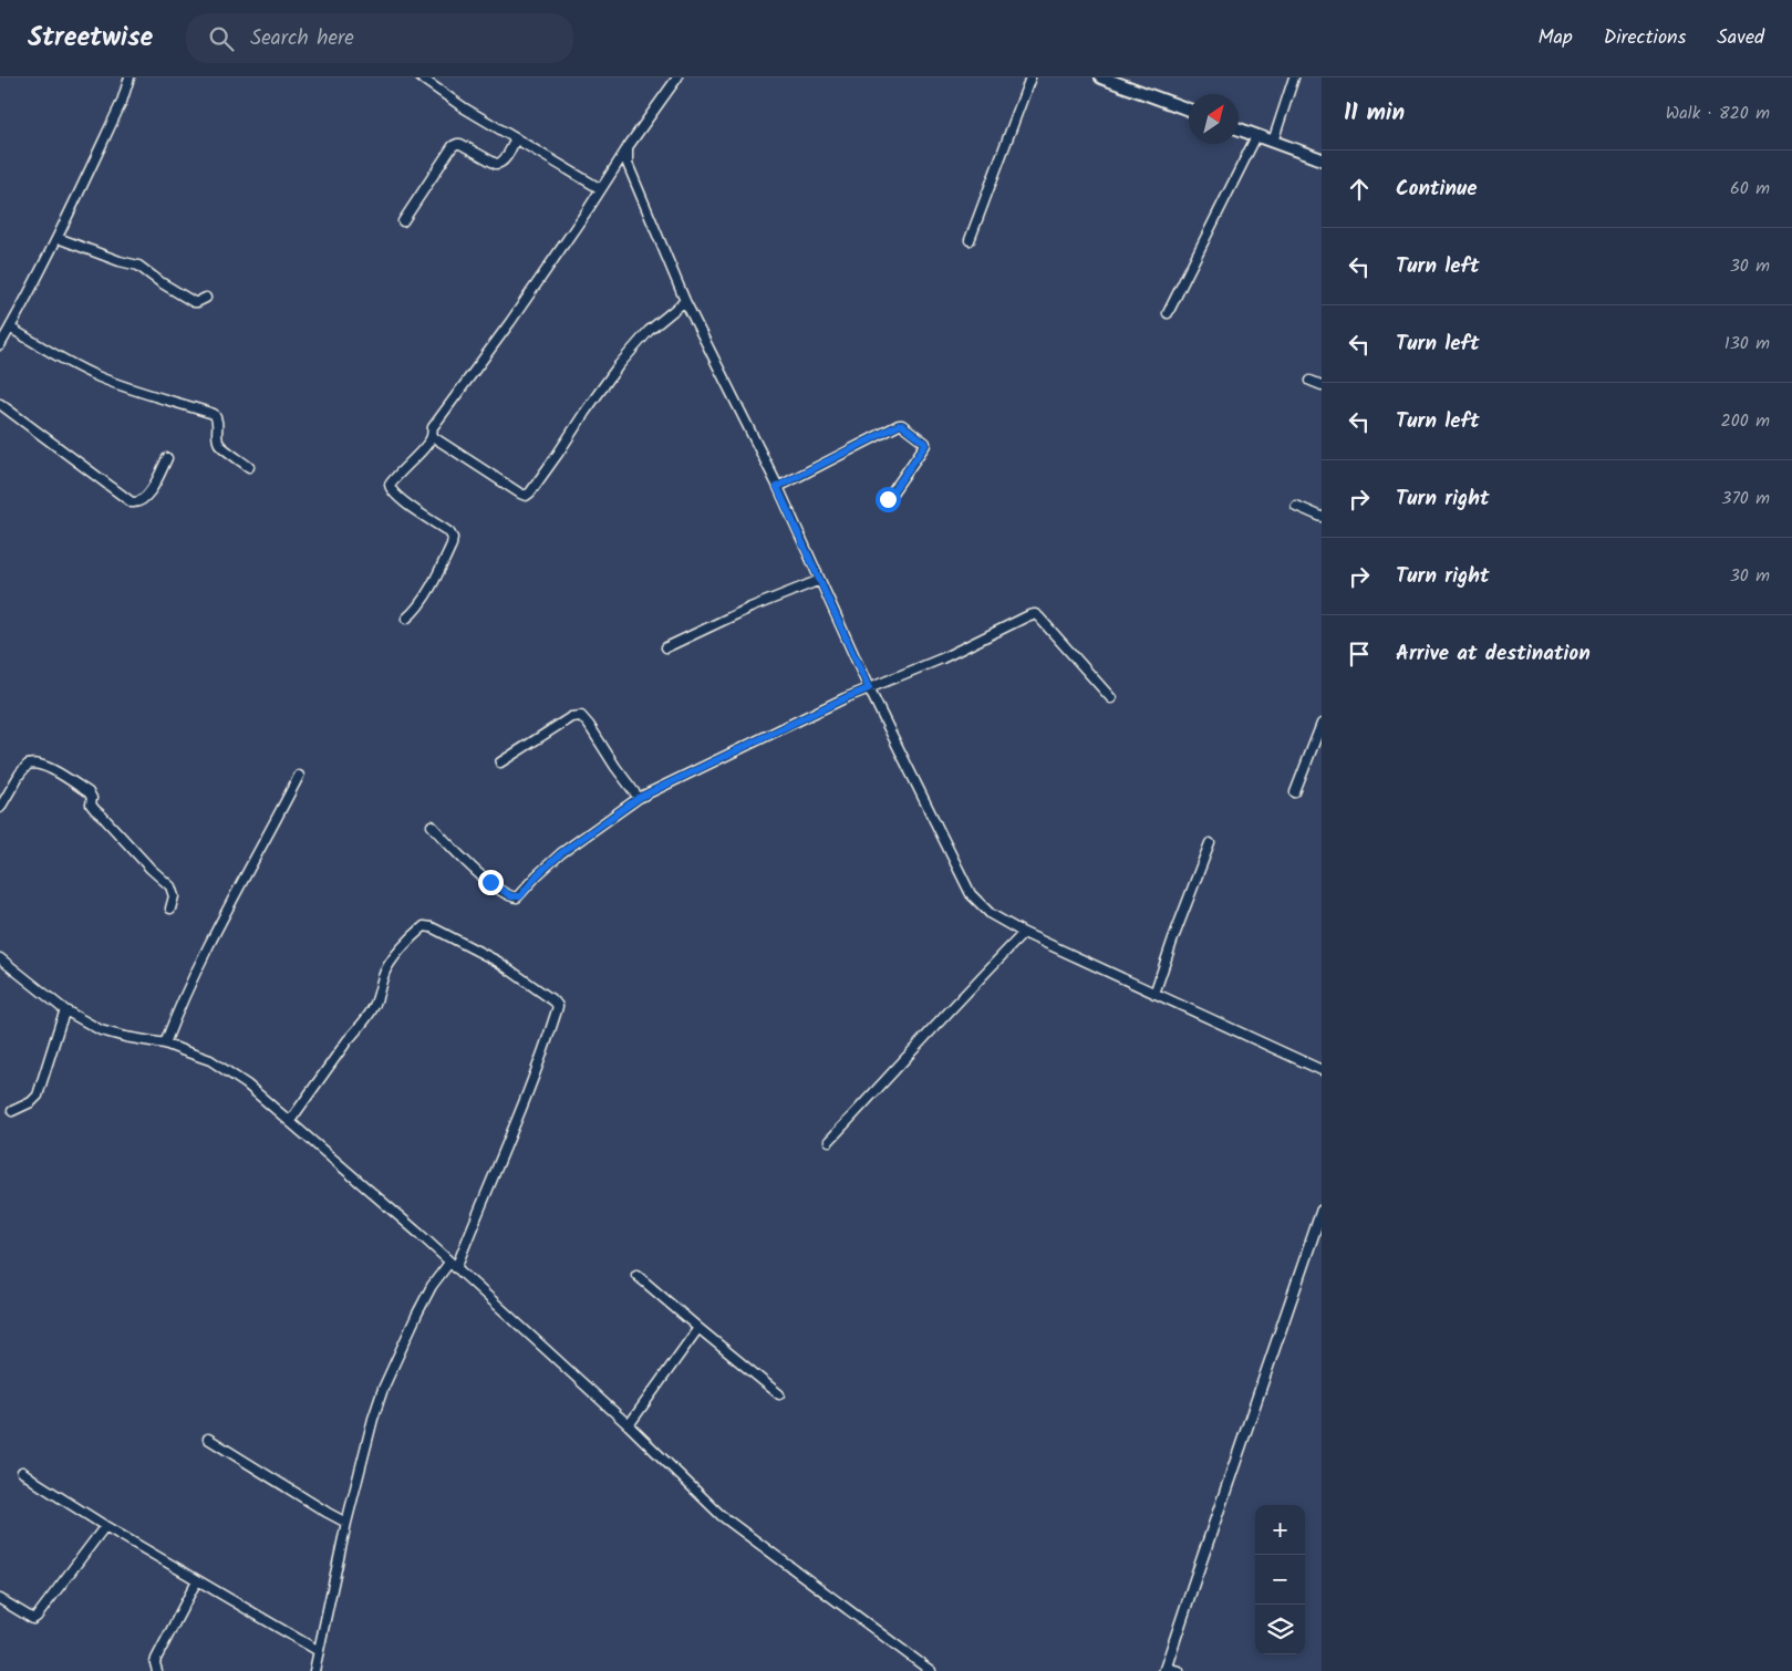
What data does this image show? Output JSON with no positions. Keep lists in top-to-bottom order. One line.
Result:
{"north":"top right","page":{"header":"Streetwise","search":"Search here","nav":["Map","Directions","Saved"],"heading":["11 min","Walk · 820 m"],"list":[["Continue","60 m"],["Turn left","30 m"],["Turn left","130 m"],["Turn left","200 m"],["Turn right","370 m"],["Turn right","30 m"],"Arrive at destination"],"map_buttons":["+","−"]}}
